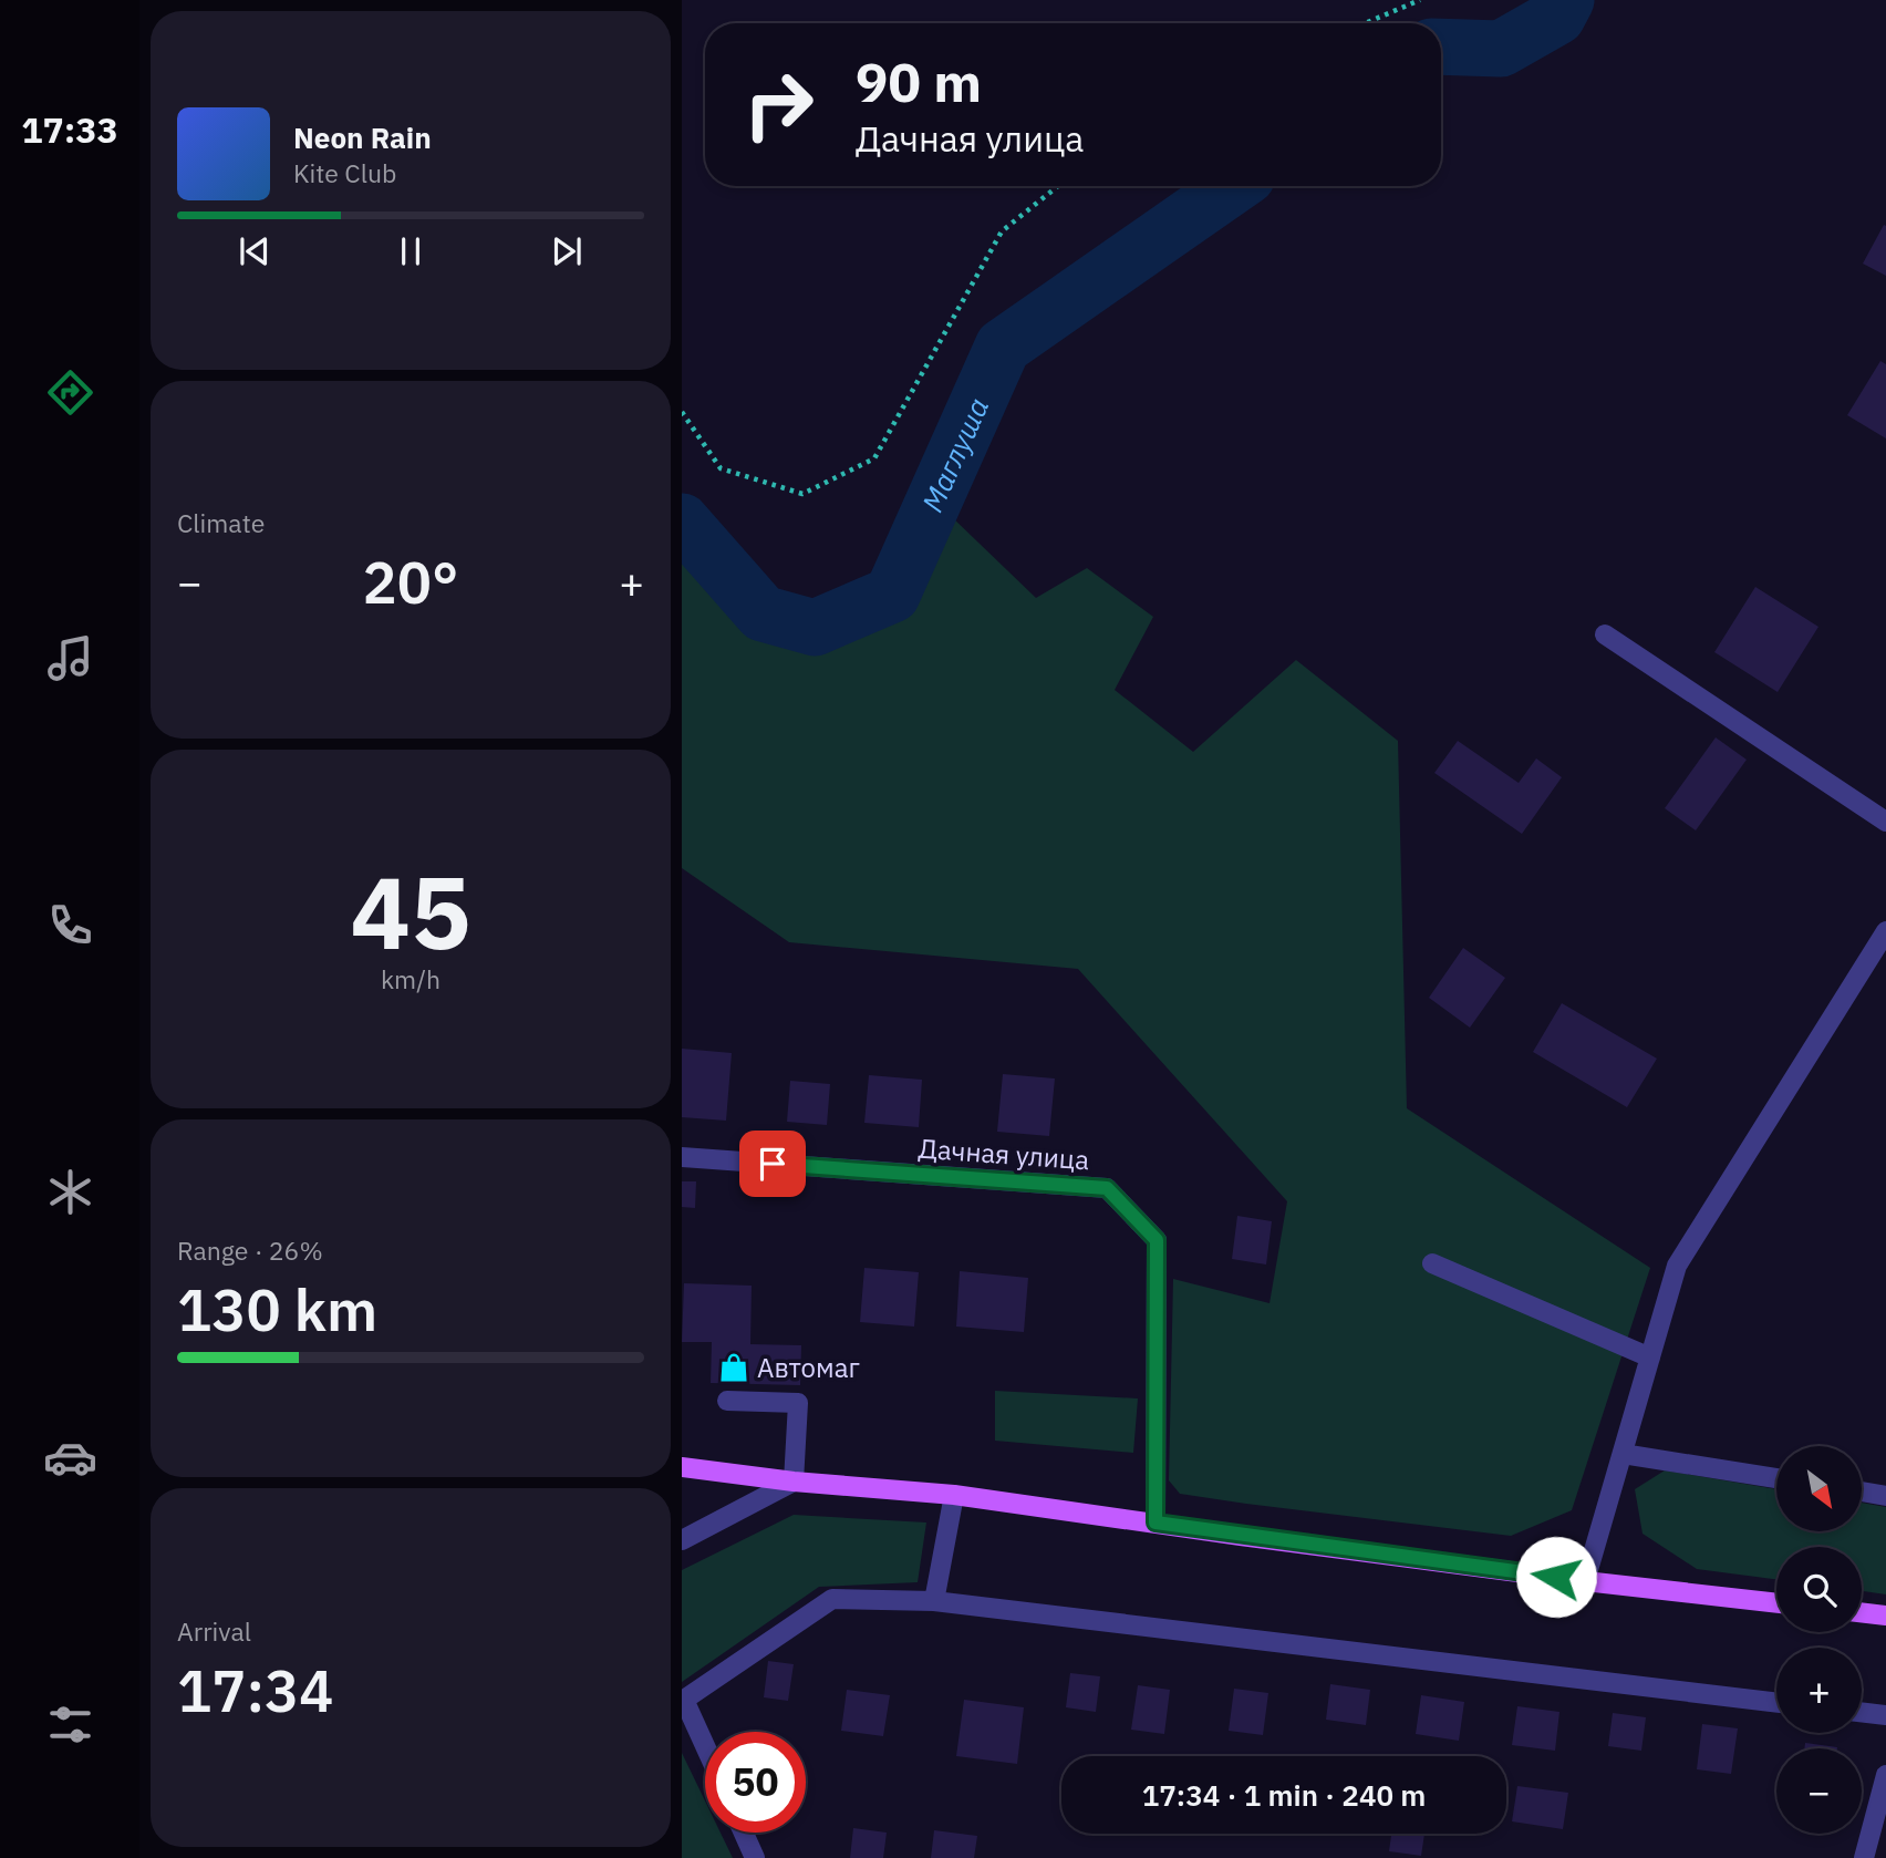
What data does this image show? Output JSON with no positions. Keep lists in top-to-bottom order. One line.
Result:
{"streets":{"street":["Дачная улица"]},"water":["Маглуша"],"places":{"shop":["Автомаг"]},"north":"bottom right","page":{"tabs":"17:33","turn":["90 m","Дачная улица"],"song":["Neon Rain","Kite Club"],"tile":["Climate",["45","km/h"],["Range · 26%","130 km"],["Arrival","17:34"]],"heat":["−","20°","+"],"map_buttons":["+","−"],"limit":"50","trip":"17:34 · 1 min · 240 m"}}
